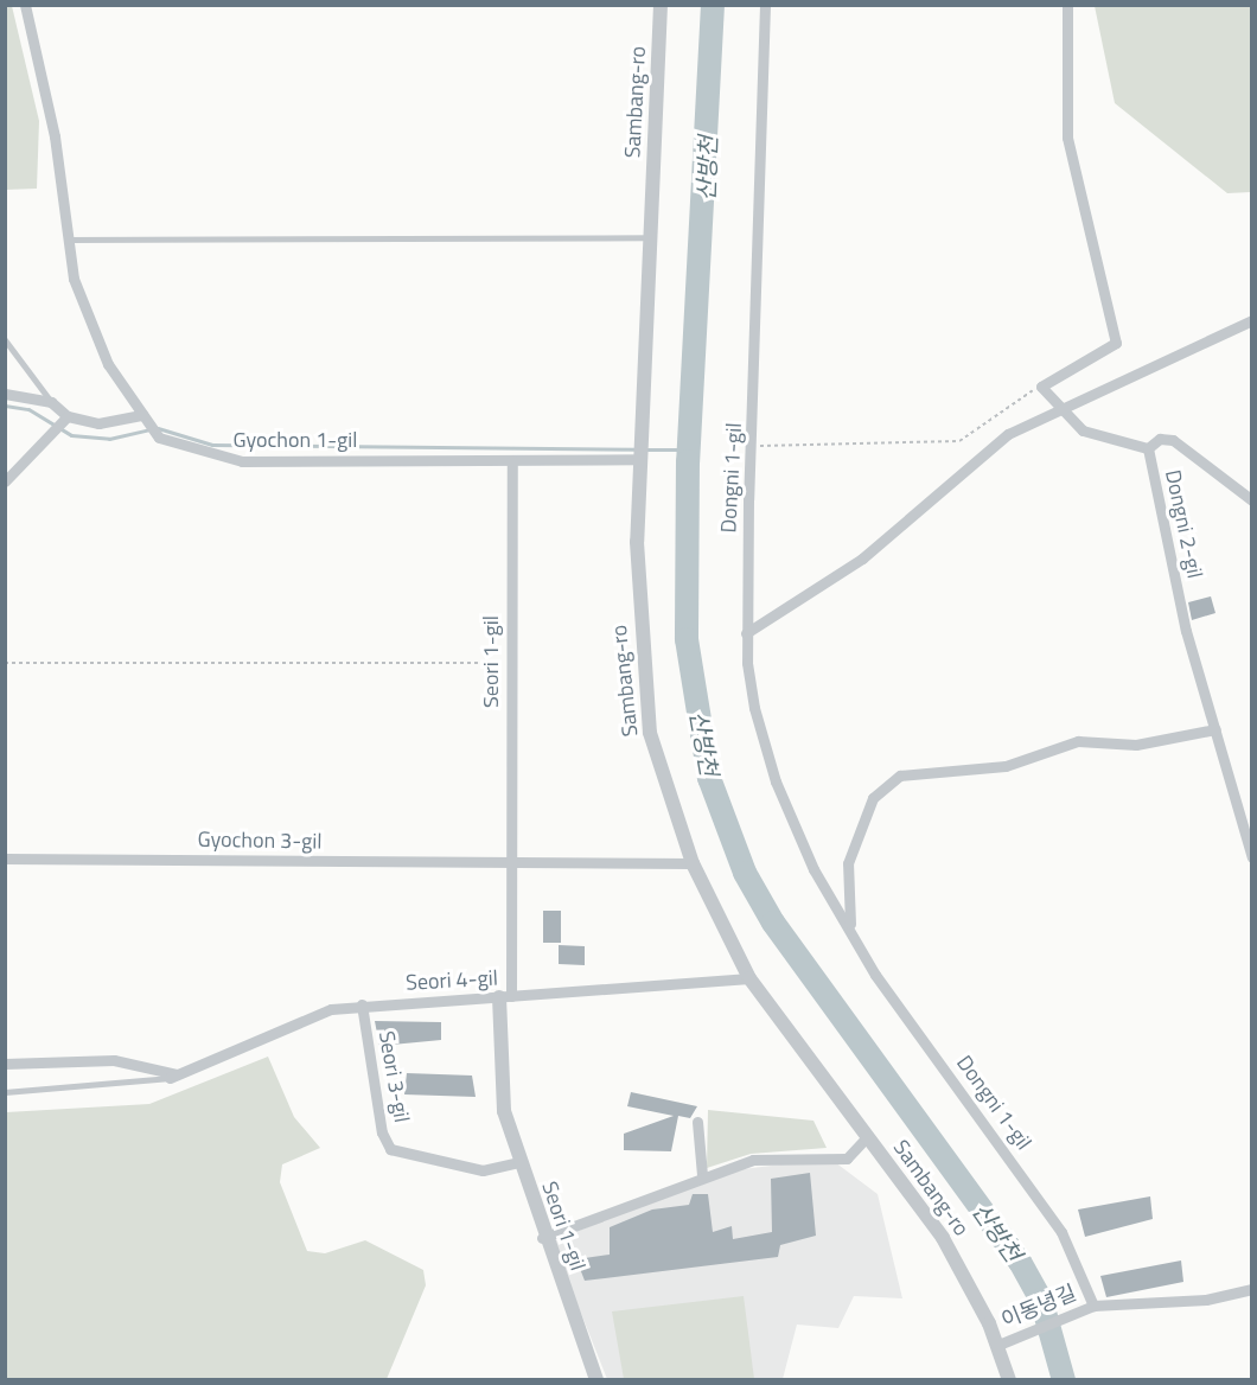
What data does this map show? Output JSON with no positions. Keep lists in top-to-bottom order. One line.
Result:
{"streets":{"street":["Sambang-ro","Gyochon 1-gil","Dongni 1-gil","Dongni 2-gil","Seori 1-gil","Gyochon 3-gil","Seori 4-gil","Seori 3-gil","이동녕길"]},"crossings":[["Sambang-ro","Gyochon 1-gil"],["Sambang-ro","Seori 4-gil"],["Sambang-ro","이동녕길"],["Gyochon 1-gil","Seori 1-gil"],["Dongni 1-gil","이동녕길"],["Seori 1-gil","Gyochon 3-gil"],["Seori 1-gil","Seori 4-gil"],["Seori 1-gil","Seori 3-gil"],["Seori 4-gil","Seori 3-gil"]],"water":["산방천"]}
